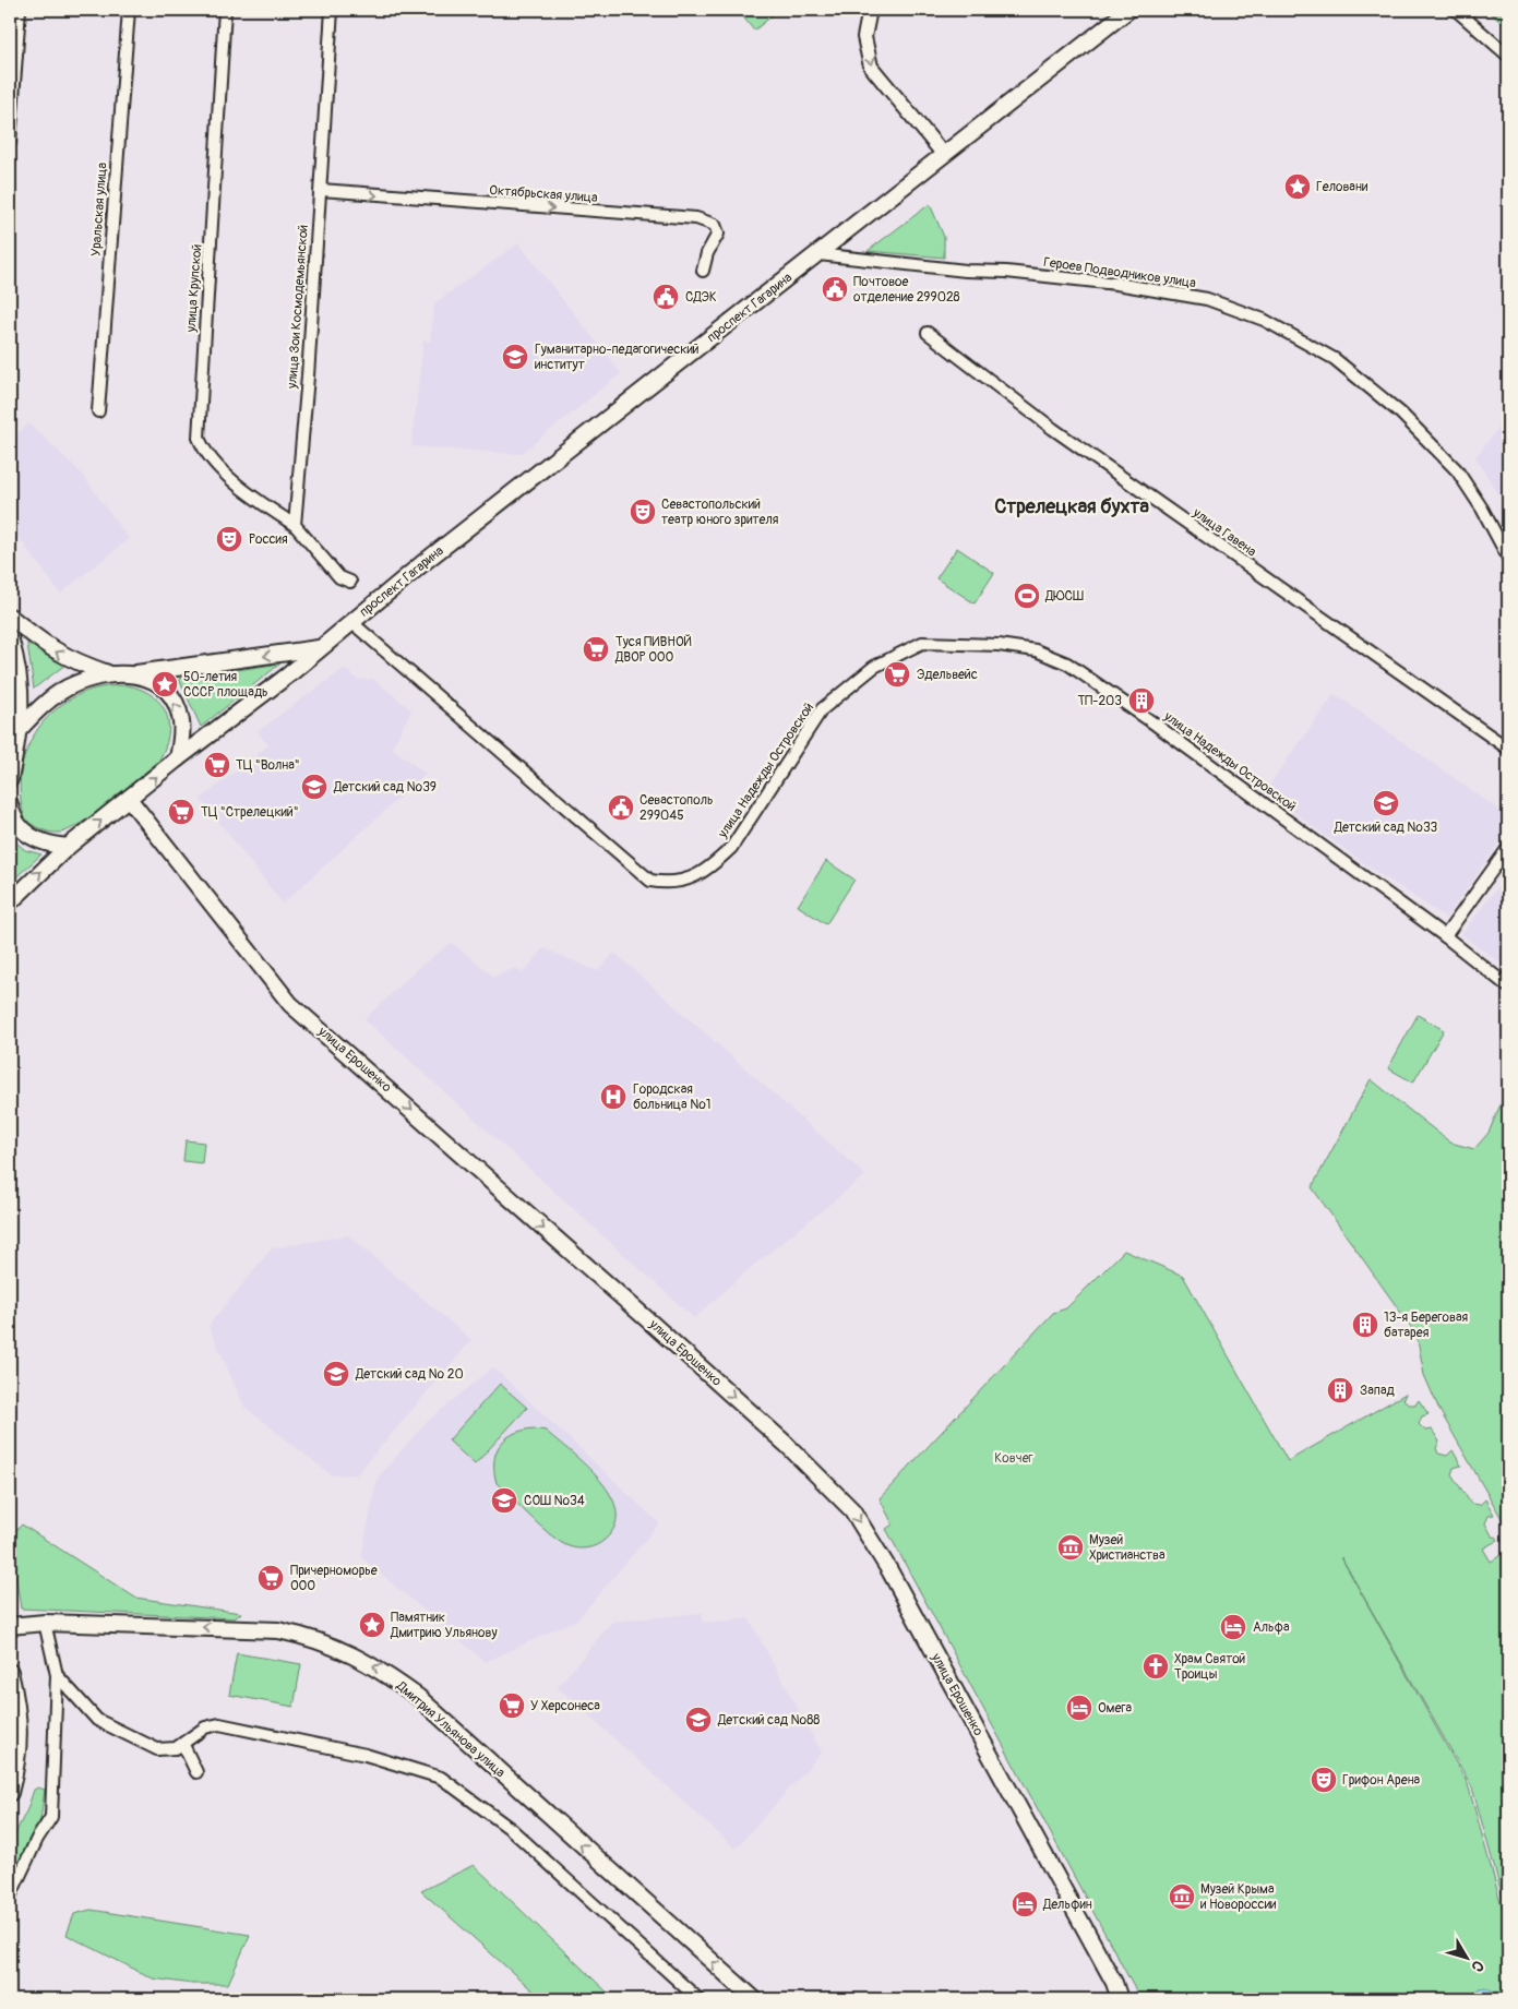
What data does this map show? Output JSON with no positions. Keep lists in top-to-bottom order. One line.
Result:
{"streets":{"main road":["проспект Гагарина","улица Ерошенко","Дмитрия Ульянова улица"],"street":["Октябрьская улица","Уральская улица","Героев Подводников улица","улица Крупской","улица Зои Космодемьянской","улица Гавена","улица Надежды Островской"]},"crossings":[["Октябрьская улица","улица Зои Космодемьянской"],["Героев Подводников улица","проспект Гагарина"],["улица Крупской","улица Зои Космодемьянской"],["проспект Гагарина","улица Надежды Островской"]],"one_way":["Октябрьская улица","улица Ерошенко","Дмитрия Ульянова улица"],"districts":["Стрелецкая бухта"],"parks":["Ковчег"],"places":{"place":["Геловани","50-летия СССР площадь","Памятник Дмитрию Ульянову"],"public building":["Почтовое отделение 299028","СДЭК","Севастополь 299045"],"school or university":["Гуманитарно-педагогический институт","Детский сад №39","Детский сад №33","Детский сад № 20","СОШ №34","Детский сад №88"],"theatre":["Севастопольский театр юного зрителя","Россия","Грифон Арена"],"sports":["ДЮСШ"],"supermarket":["Туся ПИВНОЙ ДВОР ООО","Эдельвейс","ТЦ \"Волна\"","ТЦ \"Стрелецкий\"","Причерноморье ООО","У Херсонеса"],"building":["ТП-203","13-я Береговая батарея","Запад"],"hospital":["Городская больница №1"],"museum":["Музей Христианства","Музей Крыма и Новороссии"],"hotel":["Альфа","Омега","Дельфин"],"church":["Храм Святой Троицы"]},"north":"bottom right"}
